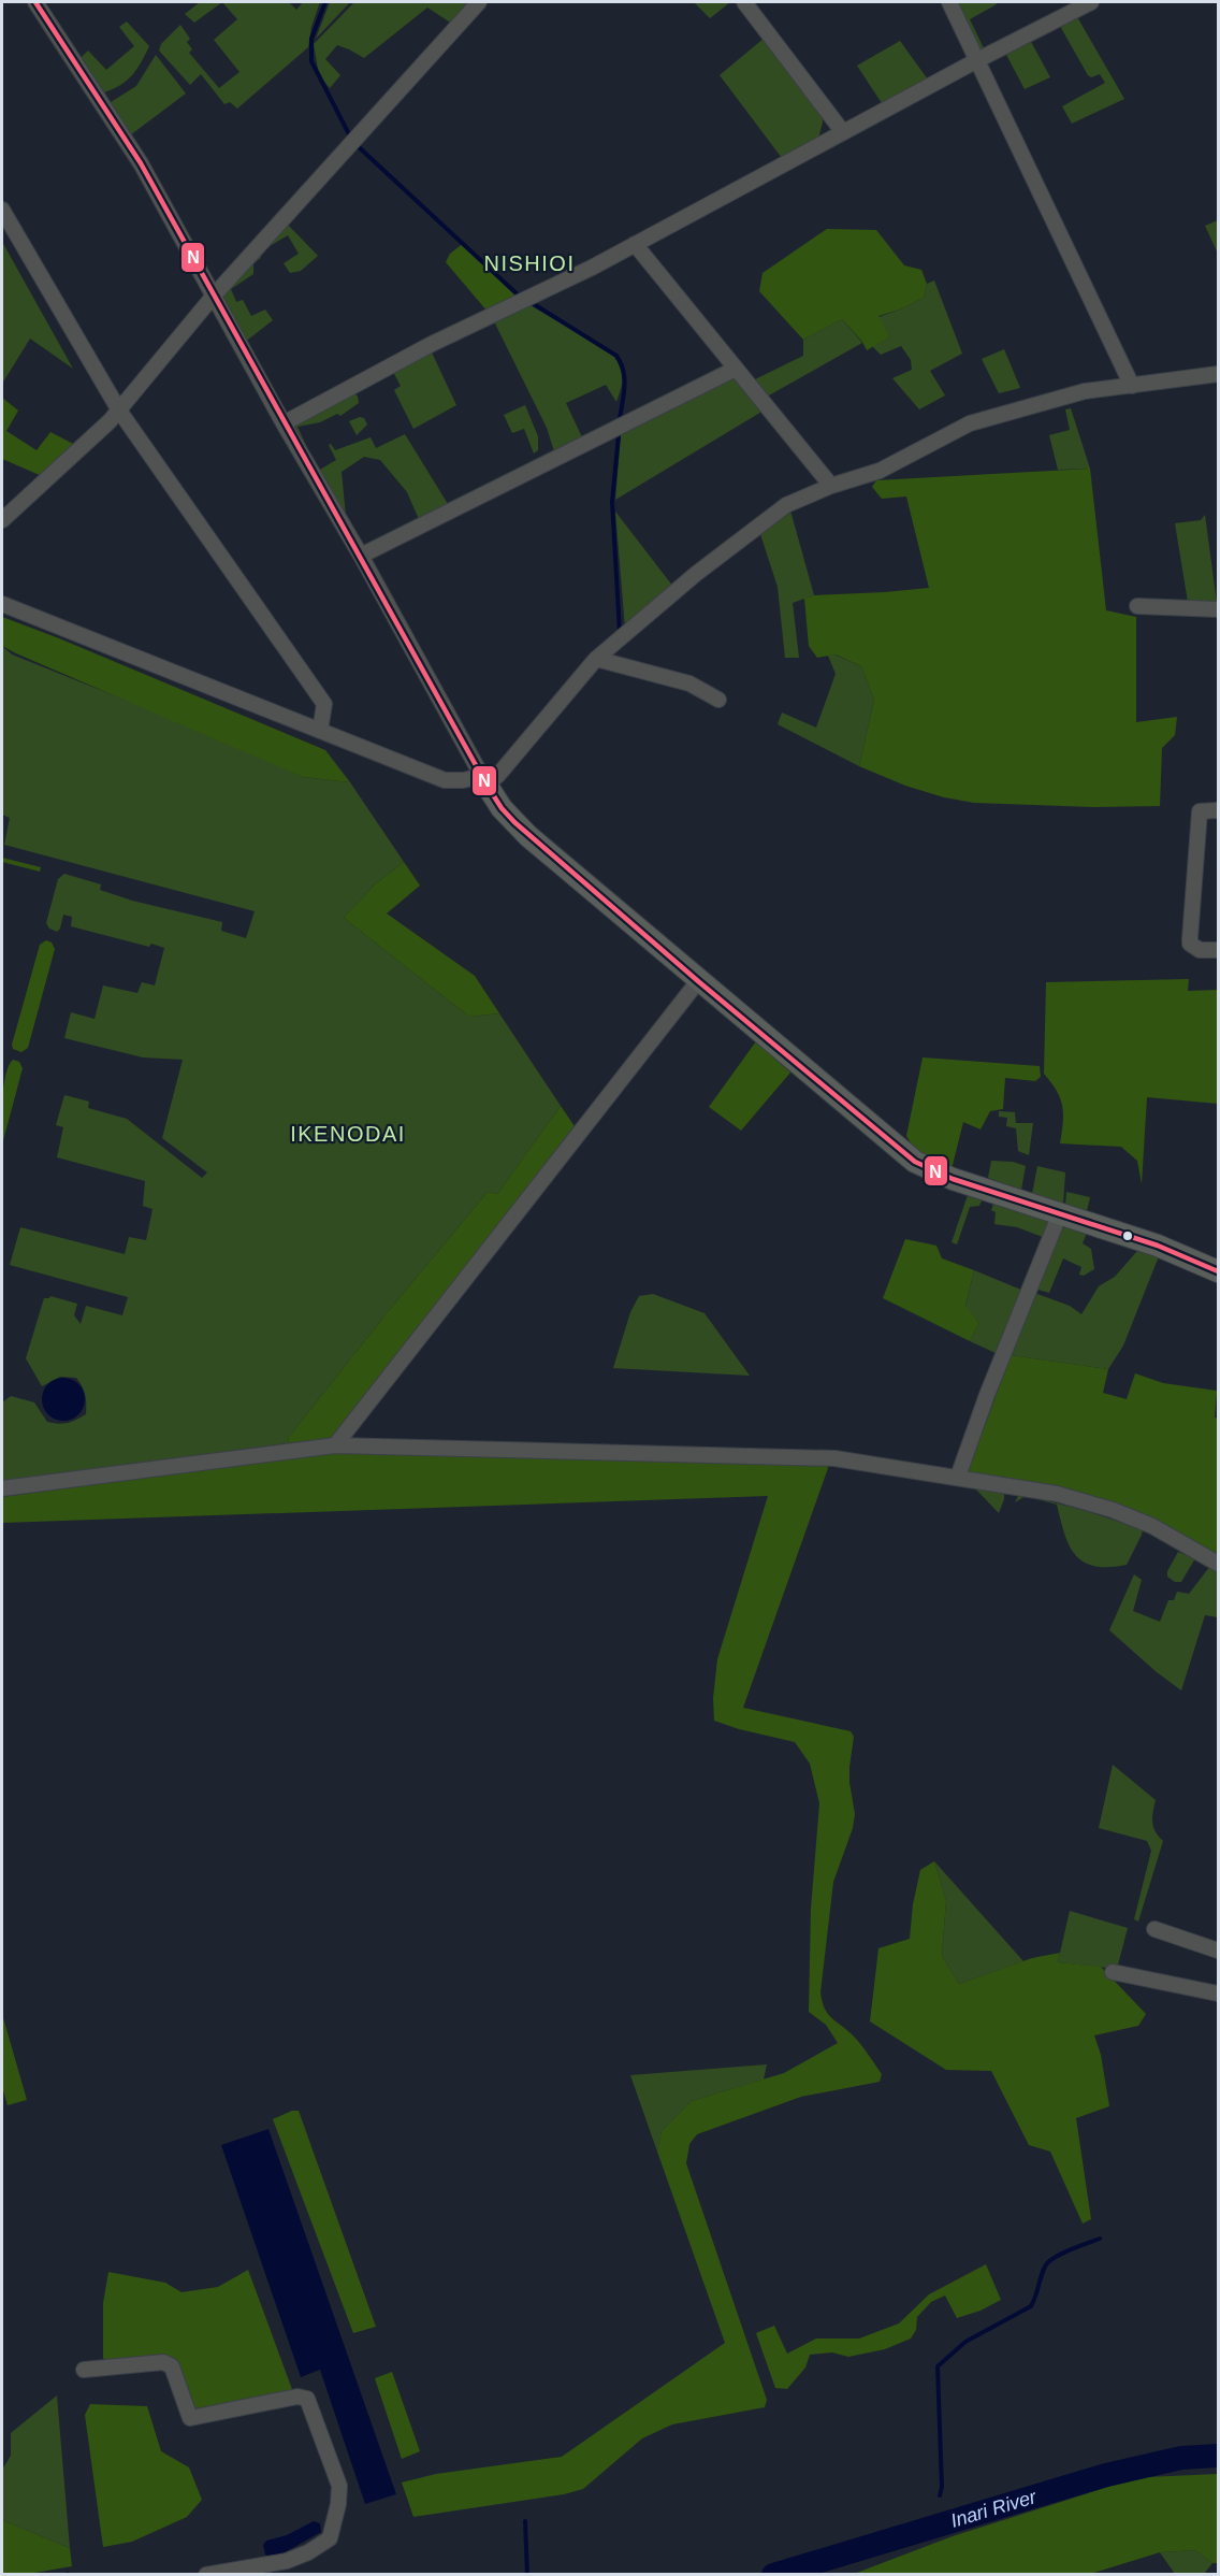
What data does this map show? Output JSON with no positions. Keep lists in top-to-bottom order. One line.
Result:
{"districts":["NISHIOI","IKENODAI"],"water":["Inari River"],"lines":["transit line N"]}
